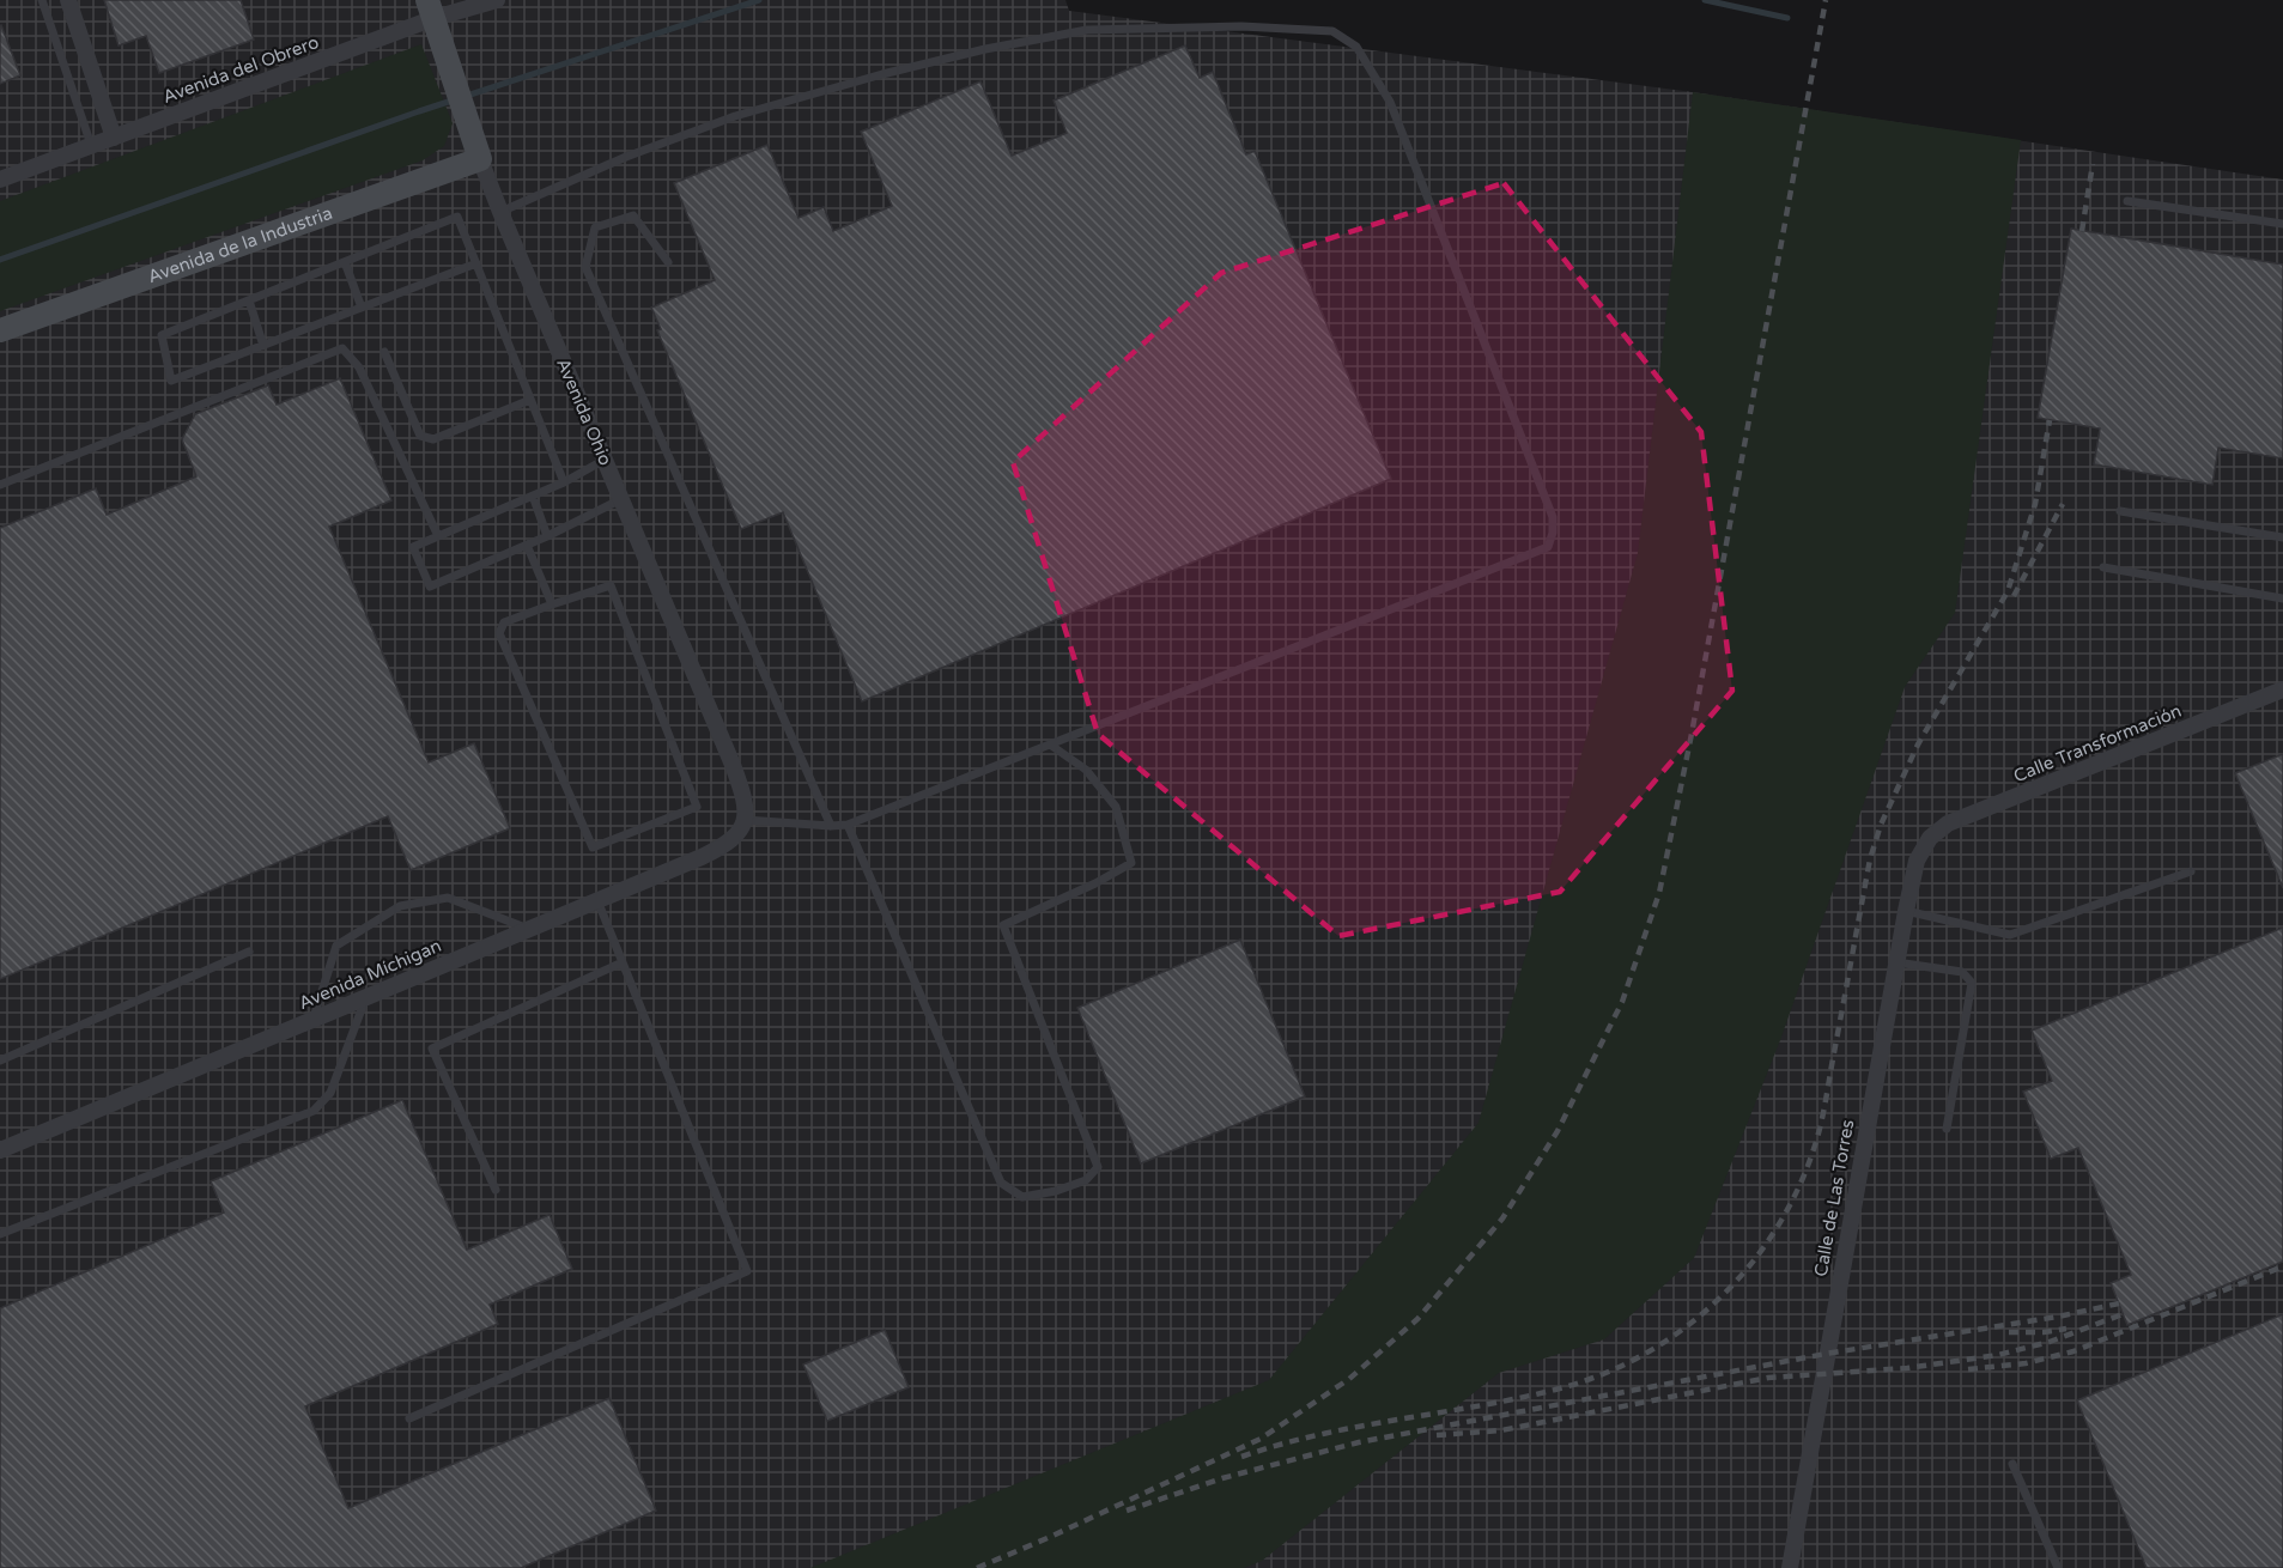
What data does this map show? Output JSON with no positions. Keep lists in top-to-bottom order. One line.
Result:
{"streets":{"street":["Avenida del Obrero","Avenida de la Industria","Avenida Ohio","Calle Transformación","Avenida Míchigan","Calle de Las Torres"]},"crossings":[["Avenida del Obrero","Avenida Ohio"],["Avenida de la Industria","Avenida Ohio"],["Avenida Ohio","Avenida Míchigan"],["Calle Transformación","Calle de Las Torres"]]}
